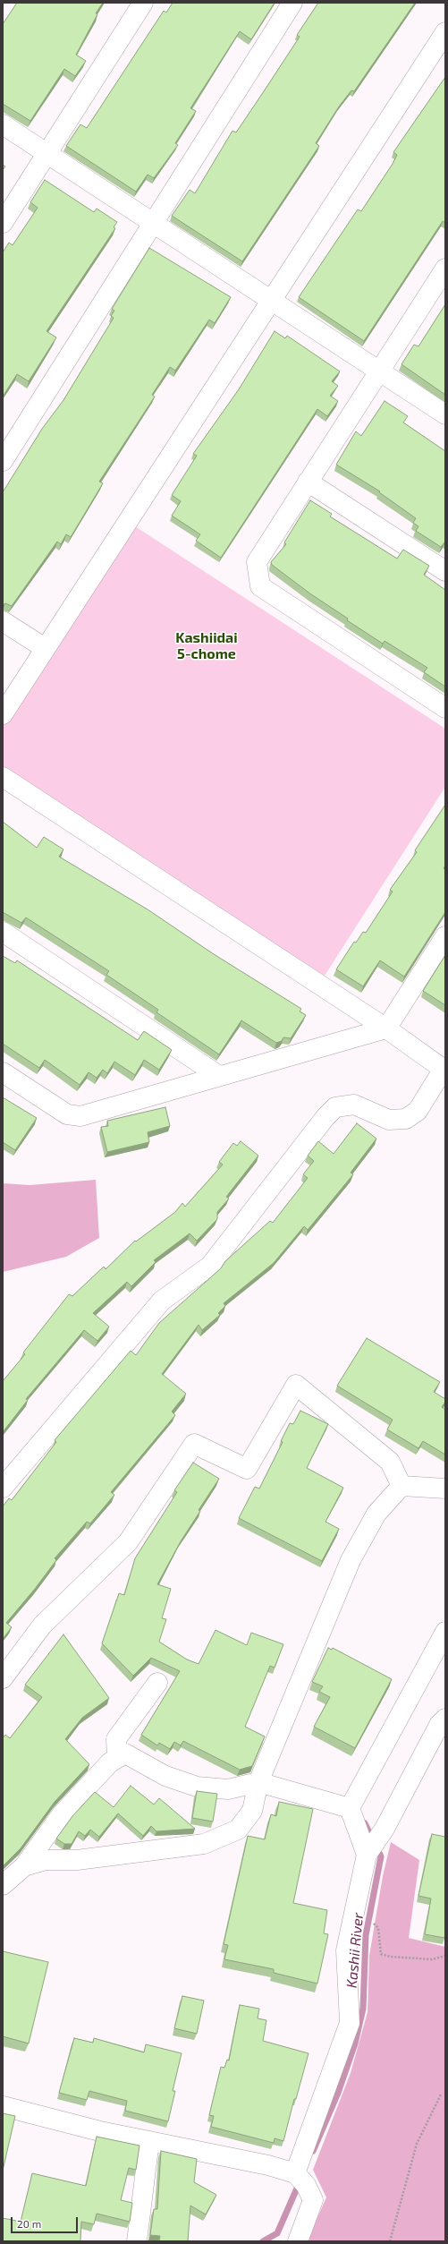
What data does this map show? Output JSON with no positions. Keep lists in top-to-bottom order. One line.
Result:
{"districts":["Kashiidai 5-chome"],"water":["Kashii River"],"scale_bar":"20 m"}
